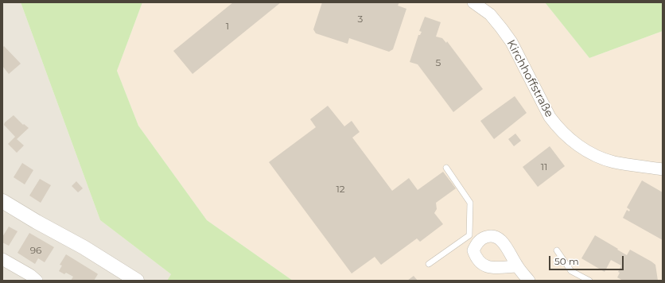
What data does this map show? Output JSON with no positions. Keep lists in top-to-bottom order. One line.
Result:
{"streets":{"street":["Kirchhoffstraße"]},"house_numbers":["3","1","5","11","12","96"],"scale_bar":"50 m"}
